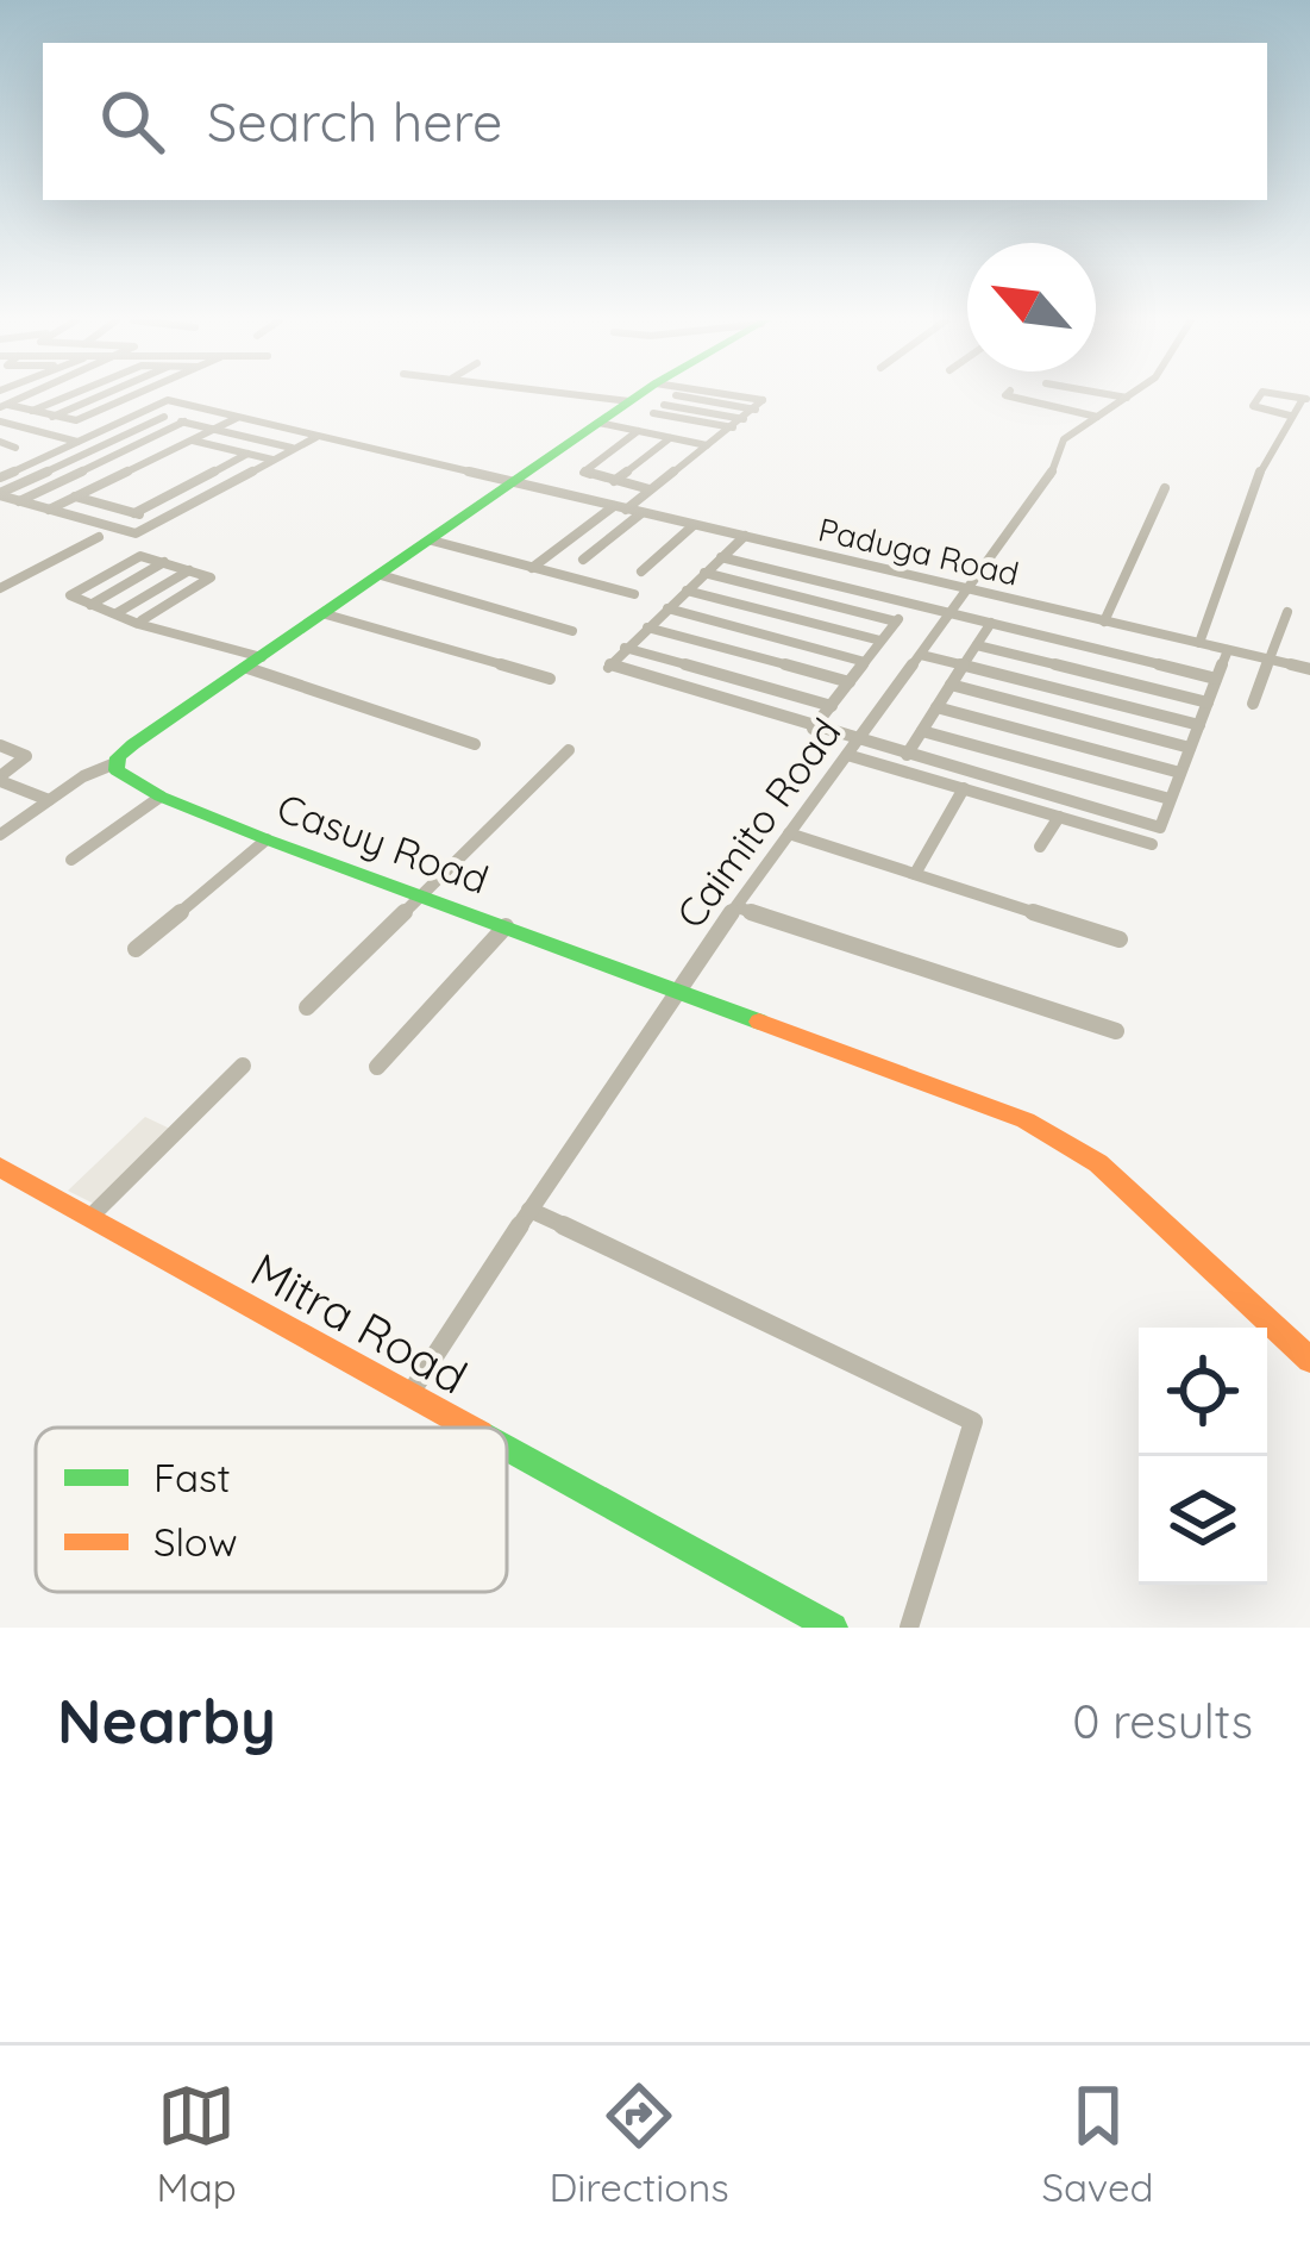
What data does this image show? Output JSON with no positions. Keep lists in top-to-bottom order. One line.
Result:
{"streets":{"street":["Paduga Road","Caimito Road","Casuy Road","Mitra Road"]},"crossings":[["Paduga Road","Caimito Road"],["Caimito Road","Casuy Road"],["Caimito Road","Mitra Road"]],"legend":["Fast","Slow"],"north":"top left","page":{"search":"Search here","heading":["Nearby","0 results"],"nav":["Map","Directions","Saved"]}}
